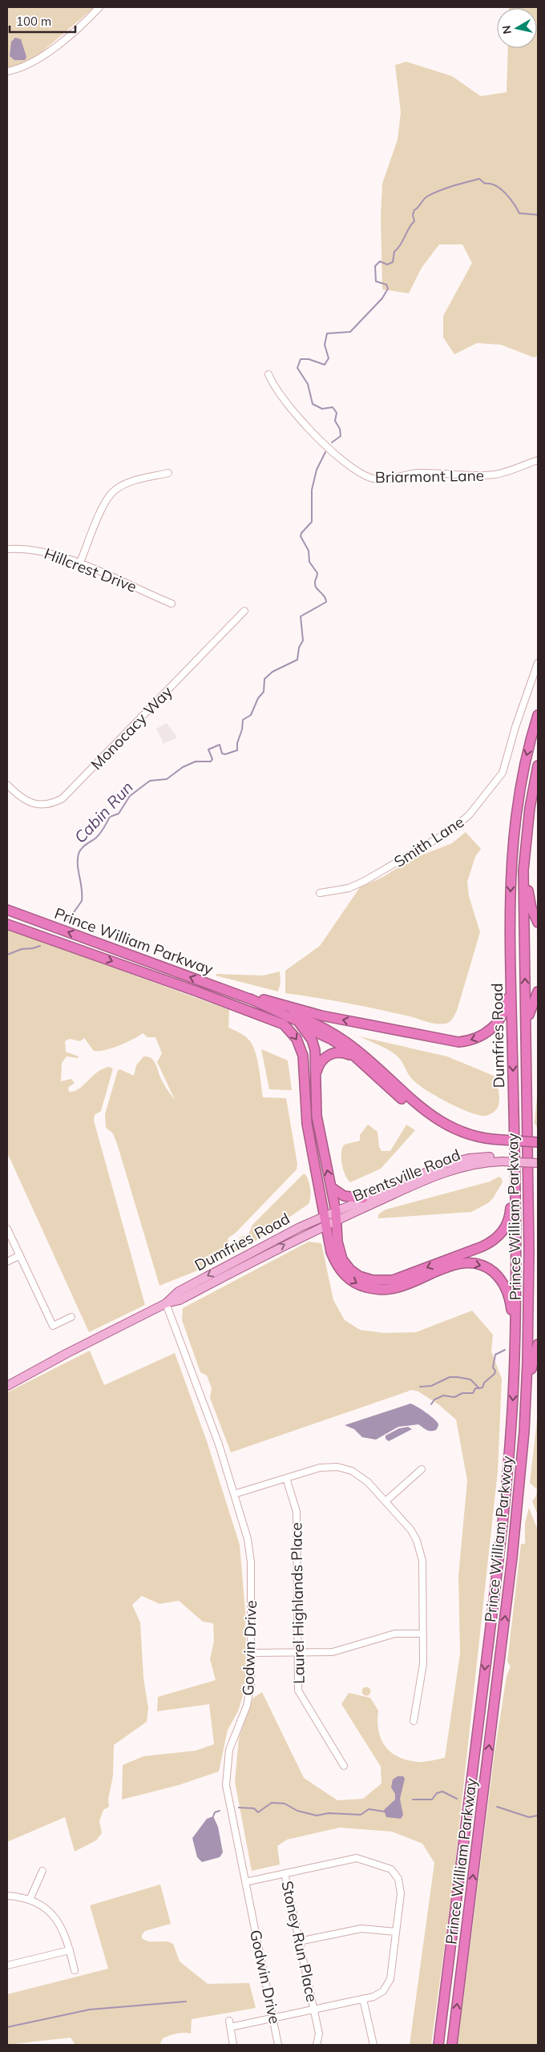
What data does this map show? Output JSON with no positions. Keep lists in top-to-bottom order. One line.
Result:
{"streets":{"highway":["Prince William Parkway","Dumfries Road"],"main road":["Brentsville Road"],"street":["Briarmont Lane","Hillcrest Drive","Monocacy Way","Smith Lane","Laurel Highlands Place","Godwin Drive","Stoney Run Place"]},"crossings":[["Prince William Parkway","Dumfries Road"],["Dumfries Road","Brentsville Road"],["Dumfries Road","Godwin Drive"]],"water":["Cabin Run"],"scale_bar":"100 m","north":"left"}
